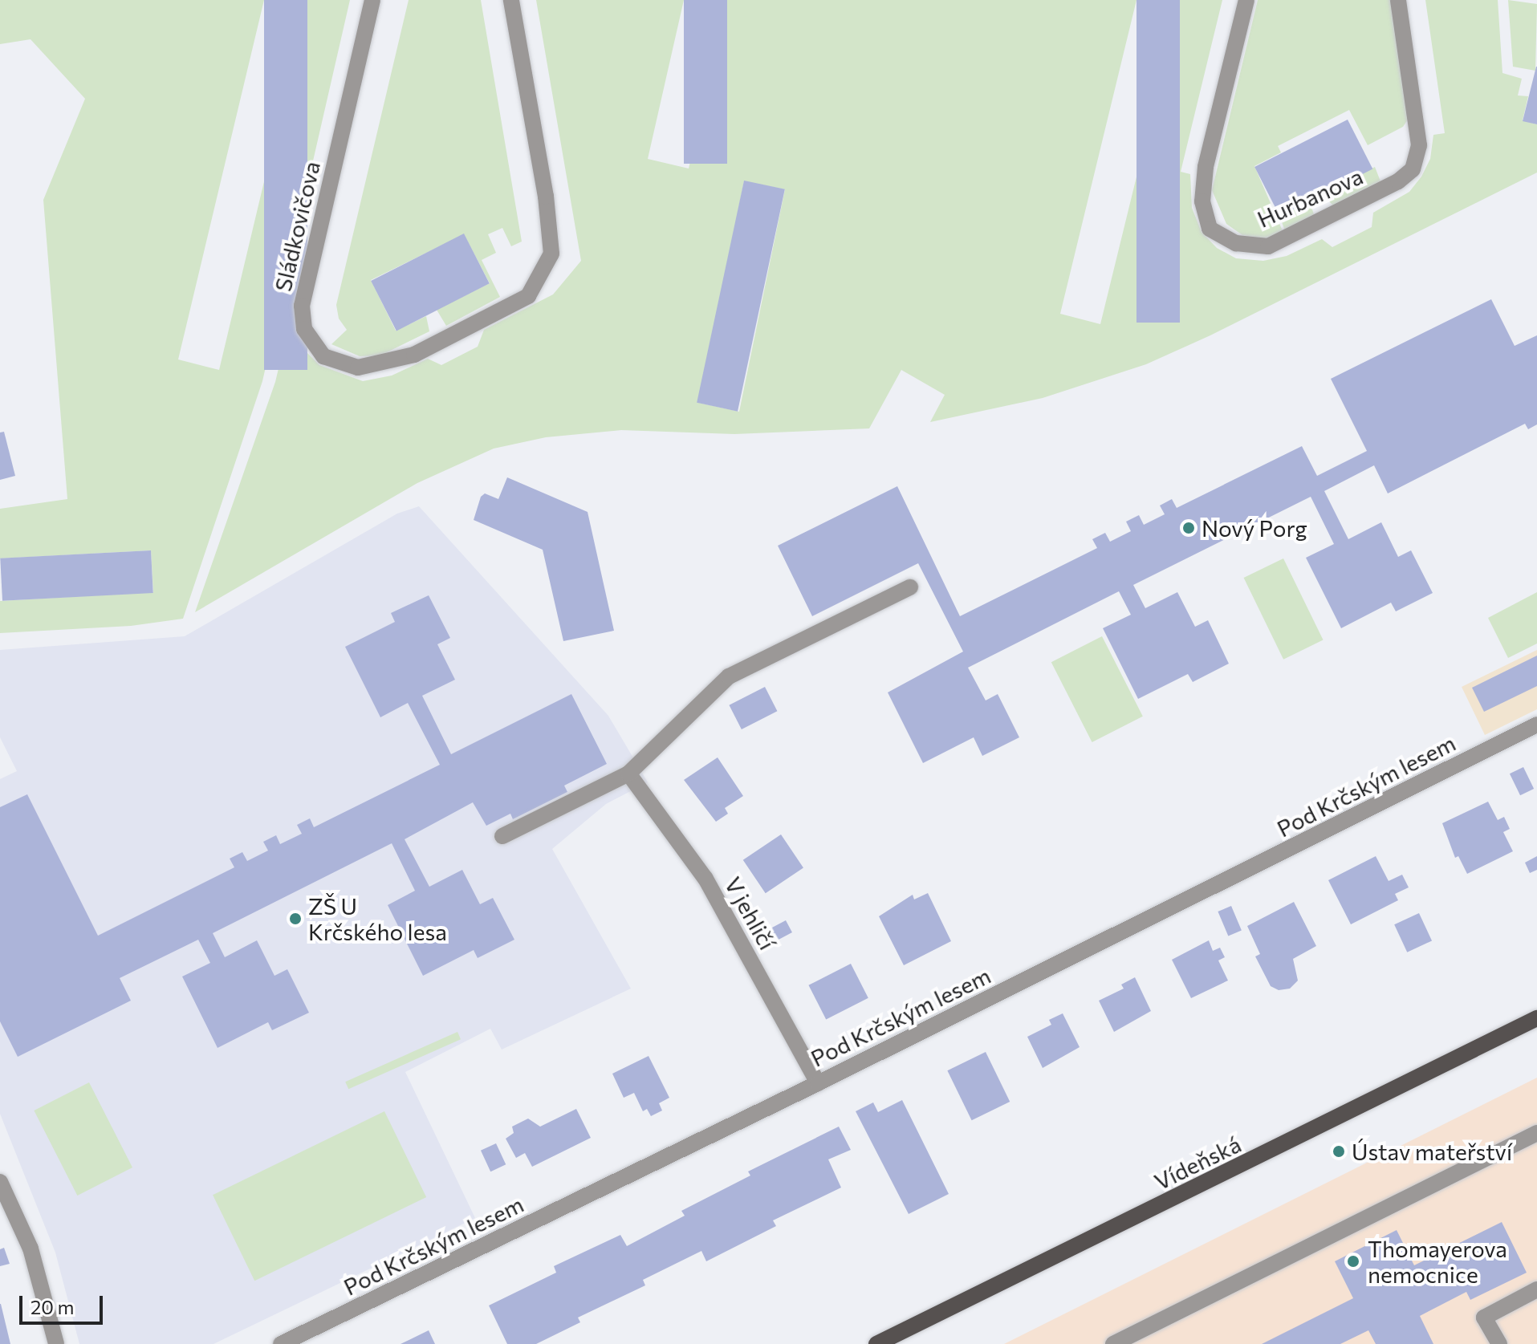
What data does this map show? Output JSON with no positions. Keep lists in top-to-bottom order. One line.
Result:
{"streets":{"main road":["Vídeňská"],"street":["Hurbanova","Sládkovičova","Pod Krčským lesem","V jehličí"]},"crossings":[["Pod Krčským lesem","V jehličí"]],"places":["Nový Porg","ZŠ U Krčského lesa","Ústav mateřství","Thomayerova nemocnice"],"scale_bar":"20 m"}
